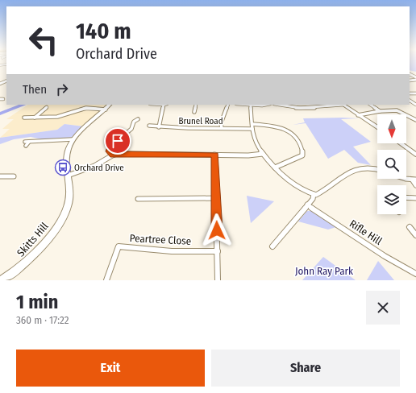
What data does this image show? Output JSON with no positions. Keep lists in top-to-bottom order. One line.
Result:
{"streets":{"street":["Brunel Road","Rifle Hill","Skitts Hill","Peartree Close"]},"parks":["John Ray Park"],"places":{"bus stop":["Orchard Drive"]},"north":"bottom","page":{"turn":["140 m","Orchard Drive"],"then":"Then","heading":["1 min","360 m · 17:22"],"buttons":["Exit","Share"]}}
